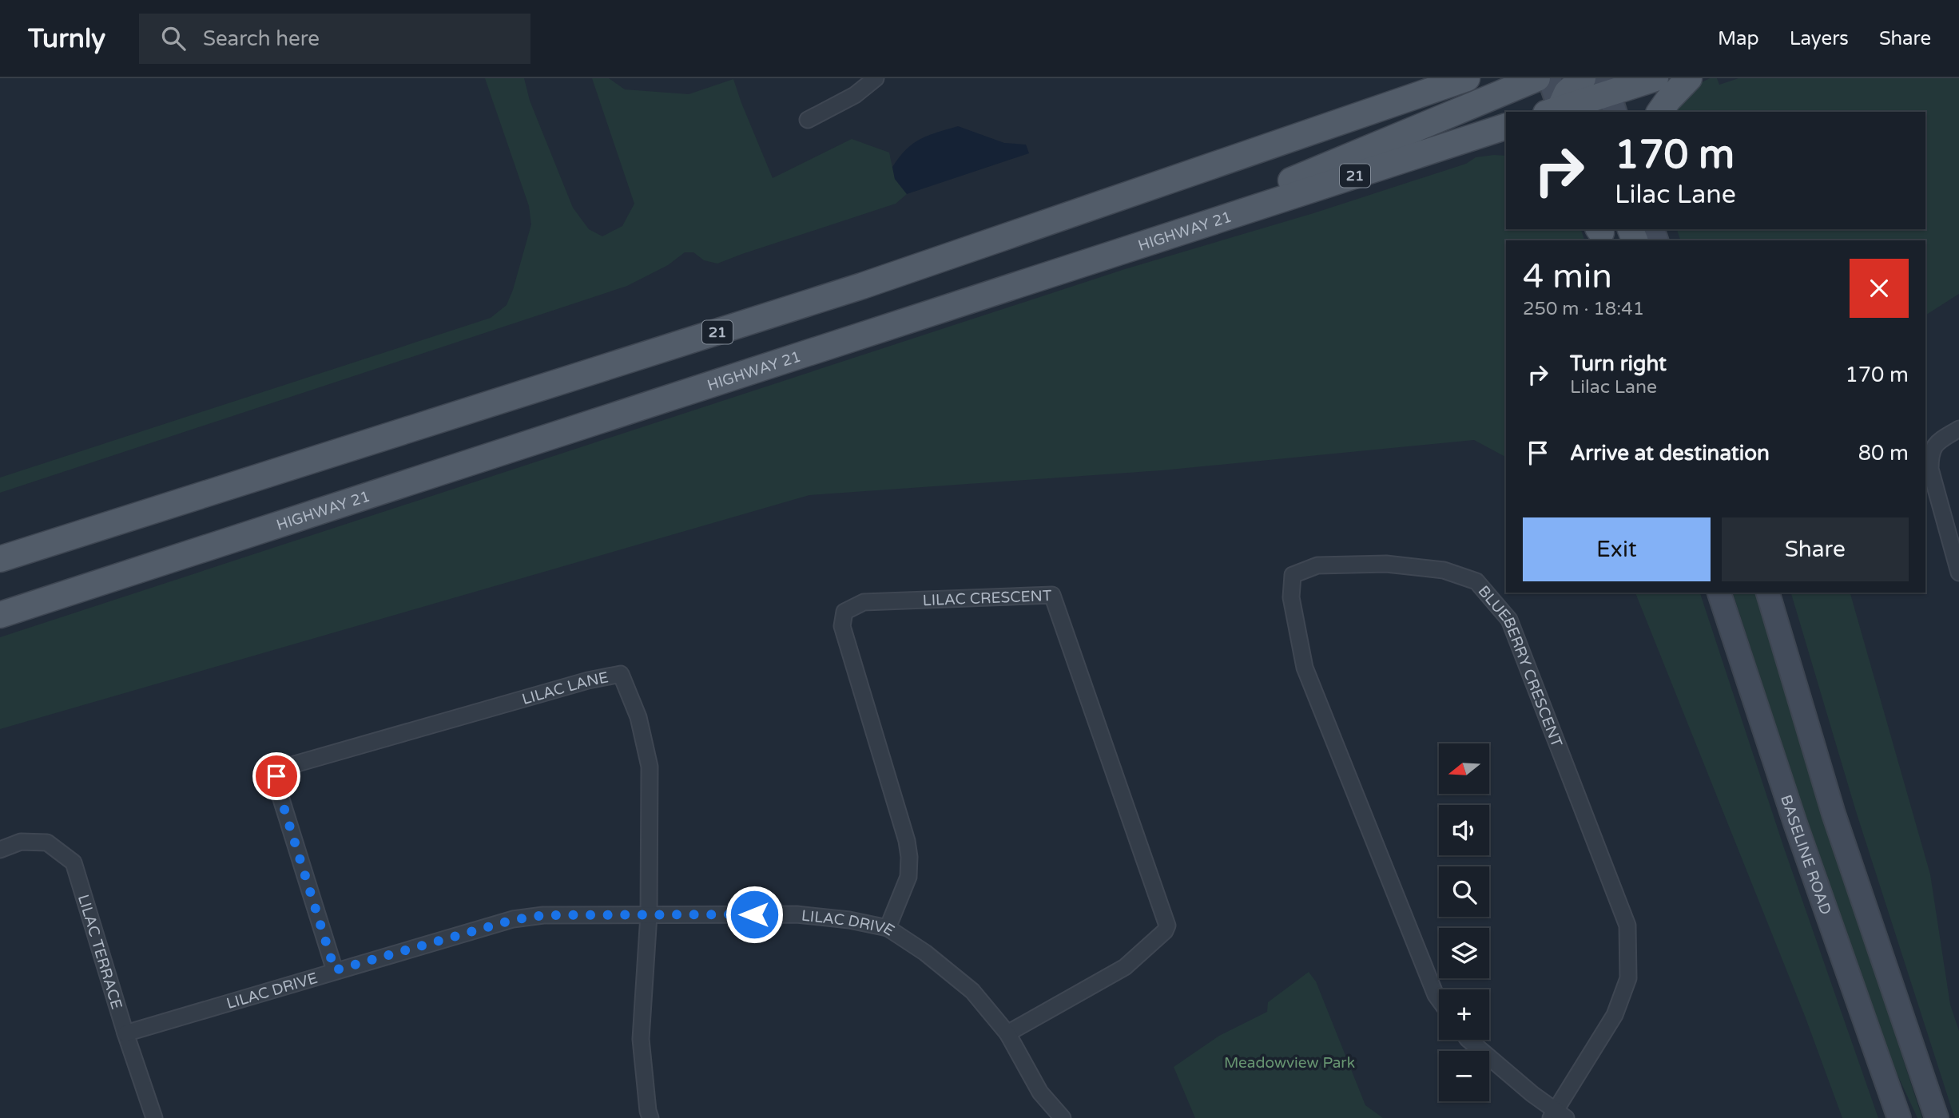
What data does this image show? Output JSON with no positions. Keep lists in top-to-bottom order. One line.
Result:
{"streets":{"main road":["21","HIGHWAY 21","BASELINE ROAD"],"street":["LILAC CRESCENT","BLUEBERRY CRESCENT","LILAC LANE","LILAC DRIVE","LILAC TERRACE"]},"crossings":[["LILAC CRESCENT","LILAC DRIVE"],["LILAC LANE","LILAC DRIVE"],["LILAC DRIVE","LILAC TERRACE"]],"parks":["Meadowview Park"],"north":"left","page":{"header":"Turnly","search":"Search here","nav":["Map","Layers","Share"],"turn":["170 m","Lilac Lane"],"heading":["4 min","250 m · 18:41"],"list":[{"name":"Turn right","note":"Lilac Lane","value":"170 m"},{"name":"Arrive at destination","value":"80 m"}],"buttons":["Exit","Share"],"map_buttons":["+","−"]}}
